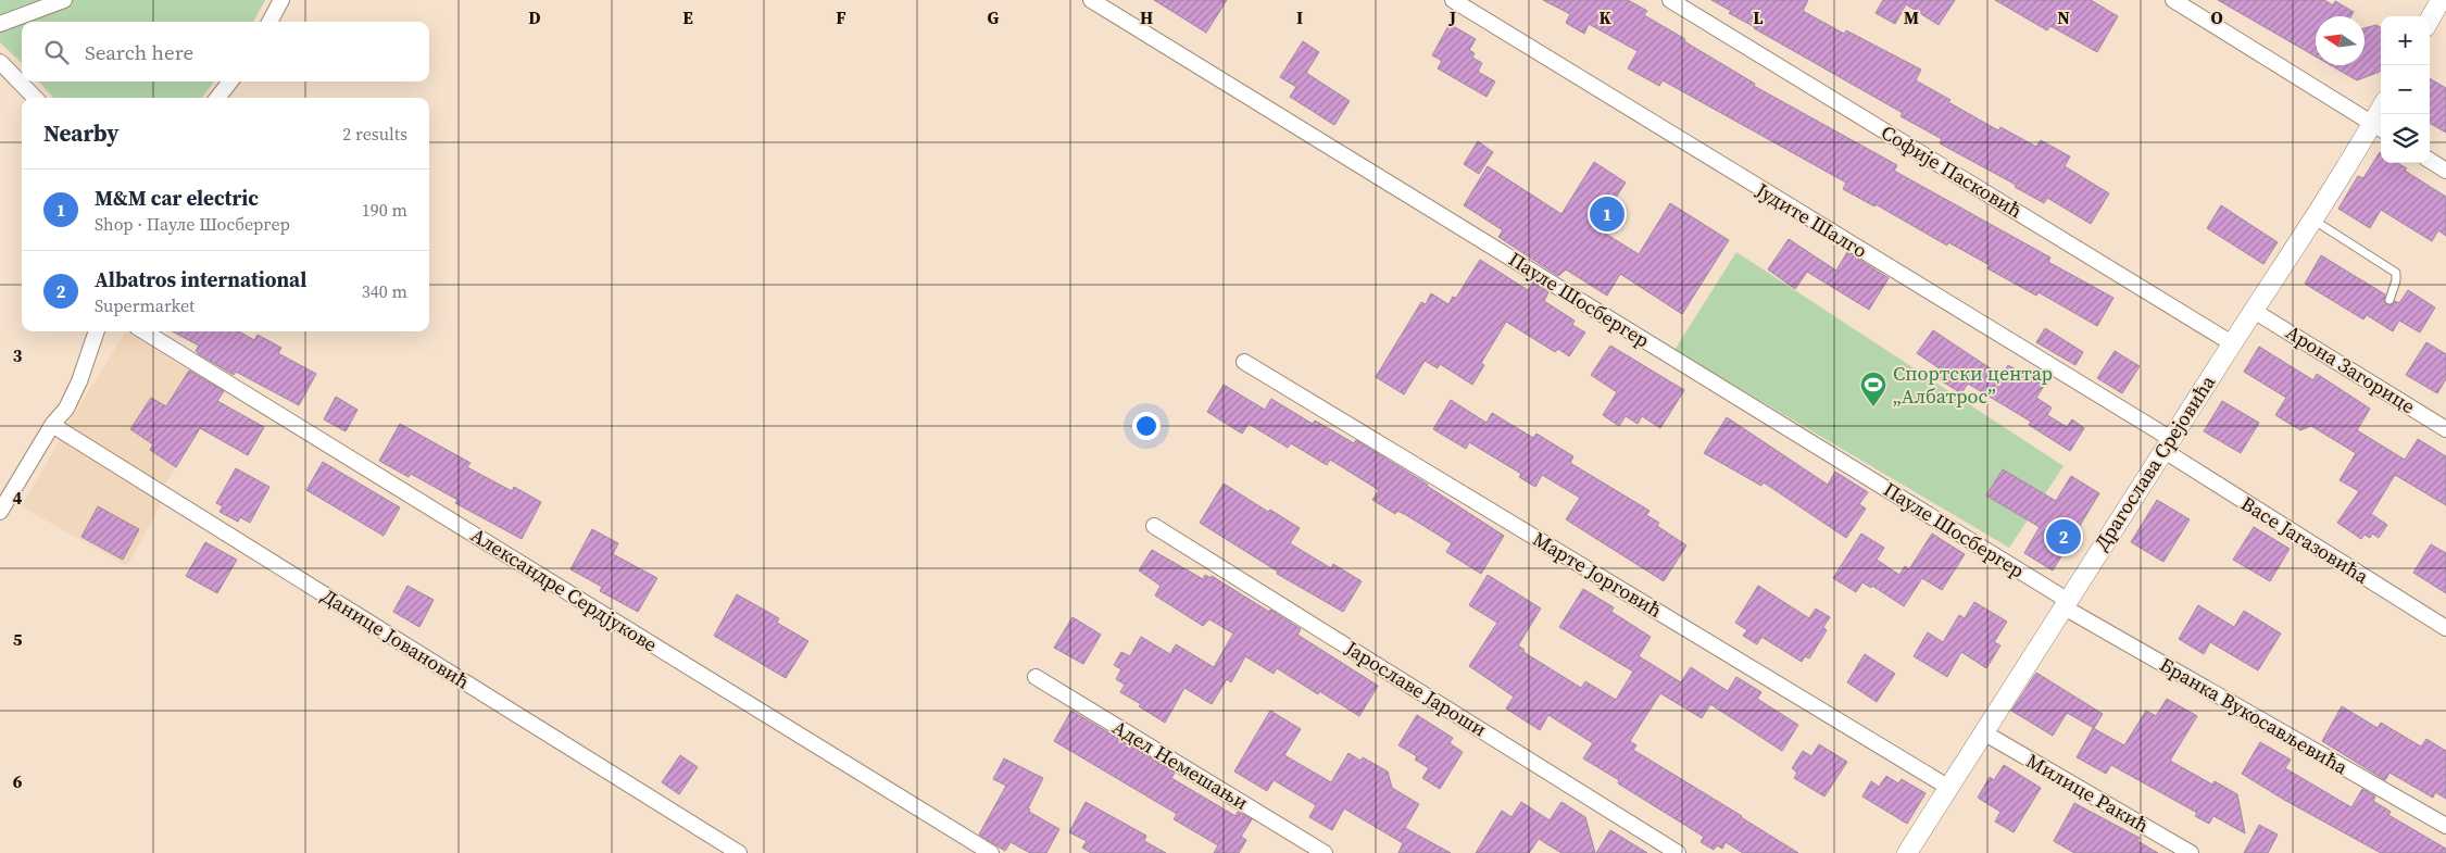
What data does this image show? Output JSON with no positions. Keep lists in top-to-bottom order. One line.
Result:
{"streets":{"street":["Софије Пасковић","Јудите Шалго","Пауле Шосбергер","Арона Загорице","Драгослава Срејовића","Васе Јагазовића","Марте Јорговић","Александре Сердјукове","Данице Јовановић","Јарославе Јароши","Бранка Вукосављевића","Адел Немешањи","Милице Ракић"]},"crossings":[["Софије Пасковић","Драгослава Срејовића"],["Јудите Шалго","Драгослава Срејовића"],["Јудите Шалго","Васе Јагазовића"],["Пауле Шосбергер","Драгослава Срејовића"],["Пауле Шосбергер","Бранка Вукосављевића"],["Арона Загорице","Драгослава Срејовића"],["Драгослава Срејовића","Васе Јагазовића"],["Драгослава Срејовића","Марте Јорговић"],["Драгослава Срејовића","Бранка Вукосављевића"],["Драгослава Срејовића","Милице Ракић"]],"places":{"sports":["Спортски центар „Албатрос”"]},"north":"left","page":{"map_buttons":["+","−"],"search":"Search here","heading":["Nearby","2 results"],"list":[{"mark":"1","name":"M&M car electric","note":"Shop · Пауле Шосбергер","value":"190 m"},{"mark":"2","name":"Albatros international","note":"Supermarket","value":"340 m"}],"pins":["1","2"]},"grid":{"columns":["D","E","F","G","H","I","J","K","L","M","N","O"],"rows":["3","4","5","6"]}}
